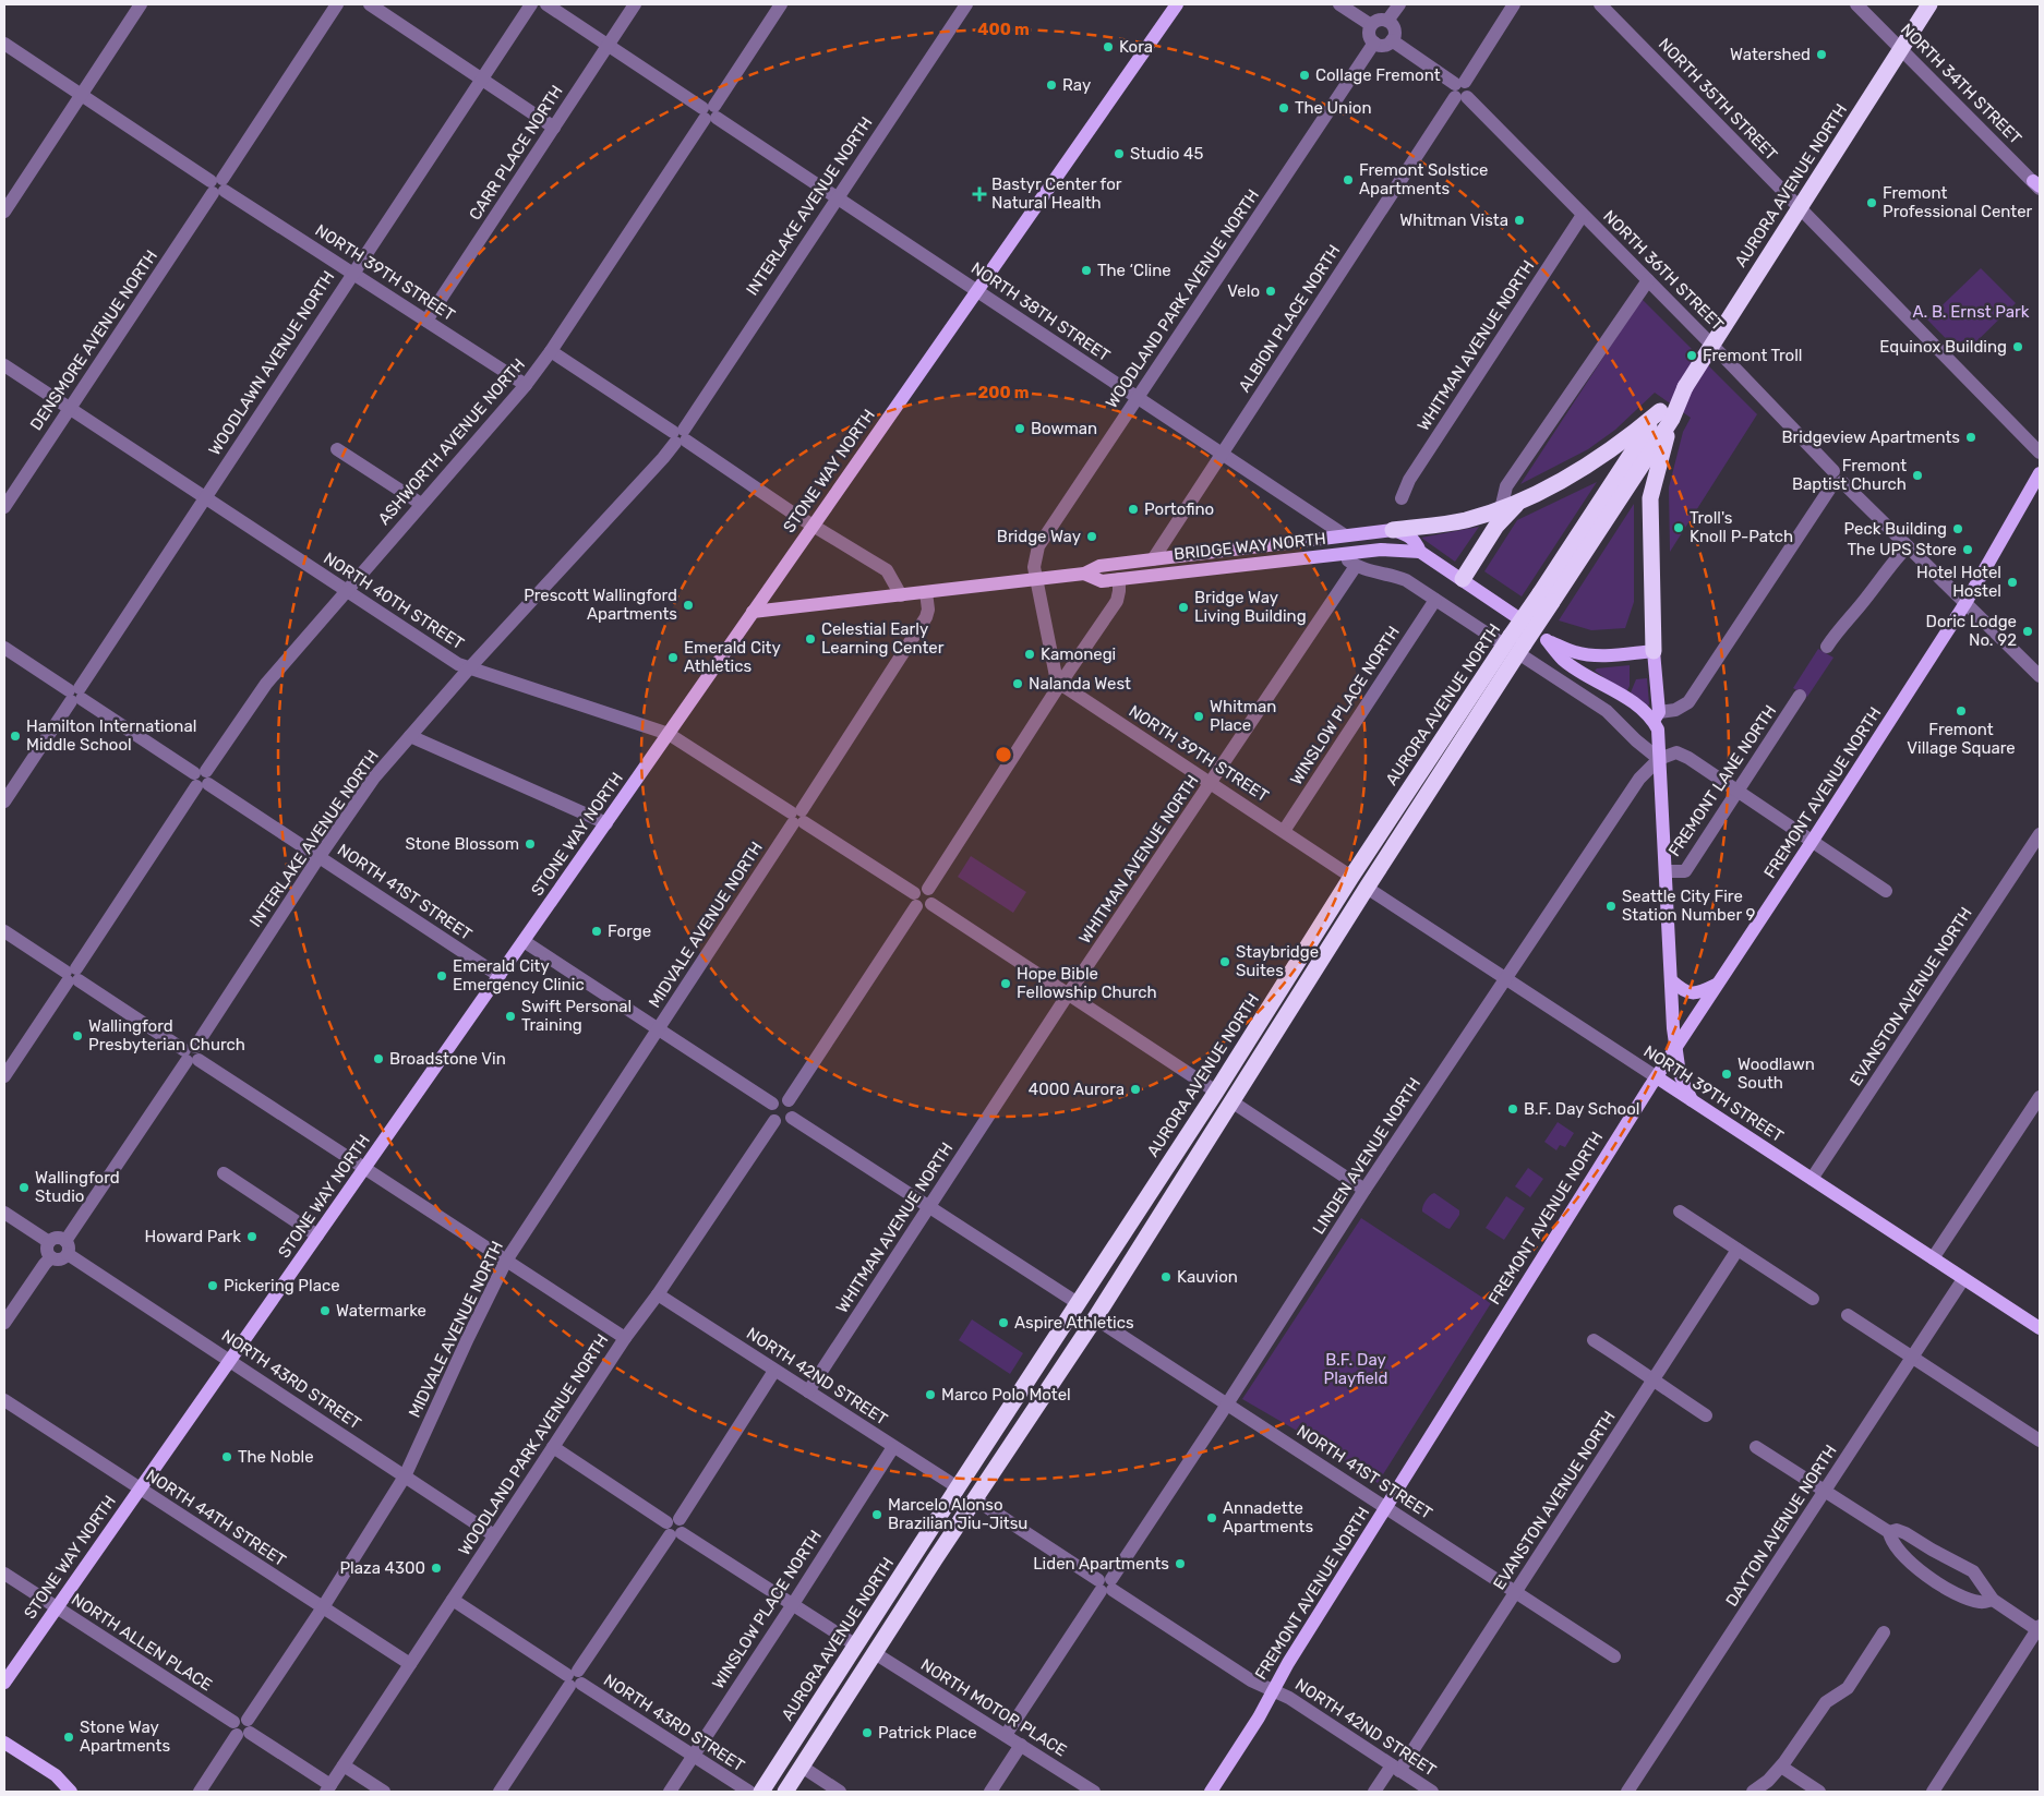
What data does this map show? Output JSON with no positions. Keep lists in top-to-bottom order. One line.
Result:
{"streets":{"highway":["AURORA AVENUE NORTH"],"main road":["NORTH 39TH STREET","STONE WAY NORTH","BRIDGE WAY NORTH","FREMONT AVENUE NORTH"],"street":["NORTH 34TH STREET","NORTH 35TH STREET","CARR PLACE NORTH","INTERLAKE AVENUE NORTH","NORTH 36TH STREET","WOODLAND PARK AVENUE NORTH","NORTH 38TH STREET","ALBION PLACE NORTH","DENSMORE AVENUE NORTH","WHITMAN AVENUE NORTH","WOODLAWN AVENUE NORTH","ASHWORTH AVENUE NORTH","NORTH 40TH STREET","WINSLOW PLACE NORTH","FREMONT LANE NORTH","NORTH 41ST STREET","MIDVALE AVENUE NORTH","EVANSTON AVENUE NORTH","LINDEN AVENUE NORTH","NORTH 42ND STREET","NORTH 43RD STREET","NORTH 44TH STREET","DAYTON AVENUE NORTH","NORTH ALLEN PLACE","NORTH MOTOR PLACE"]},"crossings":[["CARR PLACE NORTH","NORTH 39TH STREET"],["CARR PLACE NORTH","NORTH 38TH STREET"],["AURORA AVENUE NORTH","NORTH 39TH STREET"],["AURORA AVENUE NORTH","NORTH 41ST STREET"],["AURORA AVENUE NORTH","NORTH 42ND STREET"],["AURORA AVENUE NORTH","NORTH MOTOR PLACE"],["INTERLAKE AVENUE NORTH","NORTH 38TH STREET"],["INTERLAKE AVENUE NORTH","NORTH 40TH STREET"],["INTERLAKE AVENUE NORTH","NORTH 41ST STREET"],["INTERLAKE AVENUE NORTH","NORTH 43RD STREET"],["NORTH 36TH STREET","WOODLAND PARK AVENUE NORTH"],["NORTH 36TH STREET","ALBION PLACE NORTH"],["NORTH 36TH STREET","WHITMAN AVENUE NORTH"],["NORTH 36TH STREET","FREMONT AVENUE NORTH"],["NORTH 39TH STREET","DENSMORE AVENUE NORTH"],["NORTH 39TH STREET","WHITMAN AVENUE NORTH"],["NORTH 39TH STREET","WOODLAWN AVENUE NORTH"],["NORTH 39TH STREET","ASHWORTH AVENUE NORTH"],["NORTH 39TH STREET","WINSLOW PLACE NORTH"],["NORTH 39TH STREET","FREMONT AVENUE NORTH"],["NORTH 39TH STREET","EVANSTON AVENUE NORTH"],["NORTH 39TH STREET","LINDEN AVENUE NORTH"],["NORTH 39TH STREET","DAYTON AVENUE NORTH"],["WOODLAND PARK AVENUE NORTH","NORTH 38TH STREET"],["WOODLAND PARK AVENUE NORTH","BRIDGE WAY NORTH"],["WOODLAND PARK AVENUE NORTH","NORTH 42ND STREET"],["WOODLAND PARK AVENUE NORTH","NORTH 43RD STREET"],["WOODLAND PARK AVENUE NORTH","NORTH 44TH STREET"],["WOODLAND PARK AVENUE NORTH","NORTH ALLEN PLACE"],["NORTH 38TH STREET","ALBION PLACE NORTH"],["NORTH 38TH STREET","ASHWORTH AVENUE NORTH"],["NORTH 38TH STREET","STONE WAY NORTH"],["NORTH 38TH STREET","BRIDGE WAY NORTH"],["ALBION PLACE NORTH","BRIDGE WAY NORTH"],["DENSMORE AVENUE NORTH","NORTH 40TH STREET"],["WHITMAN AVENUE NORTH","NORTH 42ND STREET"],["WOODLAWN AVENUE NORTH","NORTH 40TH STREET"],["WOODLAWN AVENUE NORTH","NORTH 41ST STREET"],["ASHWORTH AVENUE NORTH","NORTH 40TH STREET"],["ASHWORTH AVENUE NORTH","NORTH 41ST STREET"],["STONE WAY NORTH","BRIDGE WAY NORTH"],["STONE WAY NORTH","NORTH 40TH STREET"],["STONE WAY NORTH","NORTH 41ST STREET"],["STONE WAY NORTH","NORTH 43RD STREET"],["STONE WAY NORTH","NORTH 44TH STREET"],["STONE WAY NORTH","NORTH ALLEN PLACE"],["BRIDGE WAY NORTH","MIDVALE AVENUE NORTH"],["NORTH 40TH STREET","MIDVALE AVENUE NORTH"],["WINSLOW PLACE NORTH","NORTH 42ND STREET"],["WINSLOW PLACE NORTH","NORTH 43RD STREET"],["FREMONT AVENUE NORTH","NORTH 41ST STREET"],["FREMONT AVENUE NORTH","NORTH 42ND STREET"],["NORTH 41ST STREET","EVANSTON AVENUE NORTH"],["NORTH 41ST STREET","LINDEN AVENUE NORTH"],["MIDVALE AVENUE NORTH","NORTH 43RD STREET"],["MIDVALE AVENUE NORTH","NORTH 44TH STREET"],["MIDVALE AVENUE NORTH","NORTH ALLEN PLACE"],["EVANSTON AVENUE NORTH","NORTH 42ND STREET"],["LINDEN AVENUE NORTH","NORTH 42ND STREET"],["LINDEN AVENUE NORTH","NORTH MOTOR PLACE"]],"parks":["A. B. Ernst Park","B.F. Day Playfield"],"places":{"other":["Kora","Watershed","Collage Fremont","Ray","The Union","Studio 45","Fremont Solstice Apartments","Fremont Professional Center","Whitman Vista","The ‘Cline","Velo","Equinox Building","Fremont Troll","Bowman","Bridgeview Apartments","Fremont Baptist Church","Portofino","Troll's Knoll P-Patch","Peck Building","Bridge Way","The UPS Store","Hotel Hotel Hostel","Prescott Wallingford Apartments","Bridge Way Living Building","Doric Lodge No. 92","Celestial Early Learning Center","Kamonegi","Emerald City Athletics","Nalanda West","Fremont Village Square","Whitman Place","Hamilton International Middle School","Stone Blossom","Seattle City Fire Station Number 9","Forge","Staybridge Suites","Emerald City Emergency Clinic","Hope Bible Fellowship Church","Swift Personal Training","Wallingford Presbyterian Church","Broadstone Vin","Woodlawn South","4000 Aurora","B.F. Day School","Wallingford Studio","Howard Park","Kauvion","Pickering Place","Watermarke","Aspire Athletics","Marco Polo Motel","The Noble","Marcelo Alonso Brazilian Jiu-Jitsu","Annadette Apartments","Liden Apartments","Plaza 4300","Patrick Place","Stone Way Apartments"],"health":["Bastyr Center for Natural Health"]},"rings":["400 m","200 m"]}
